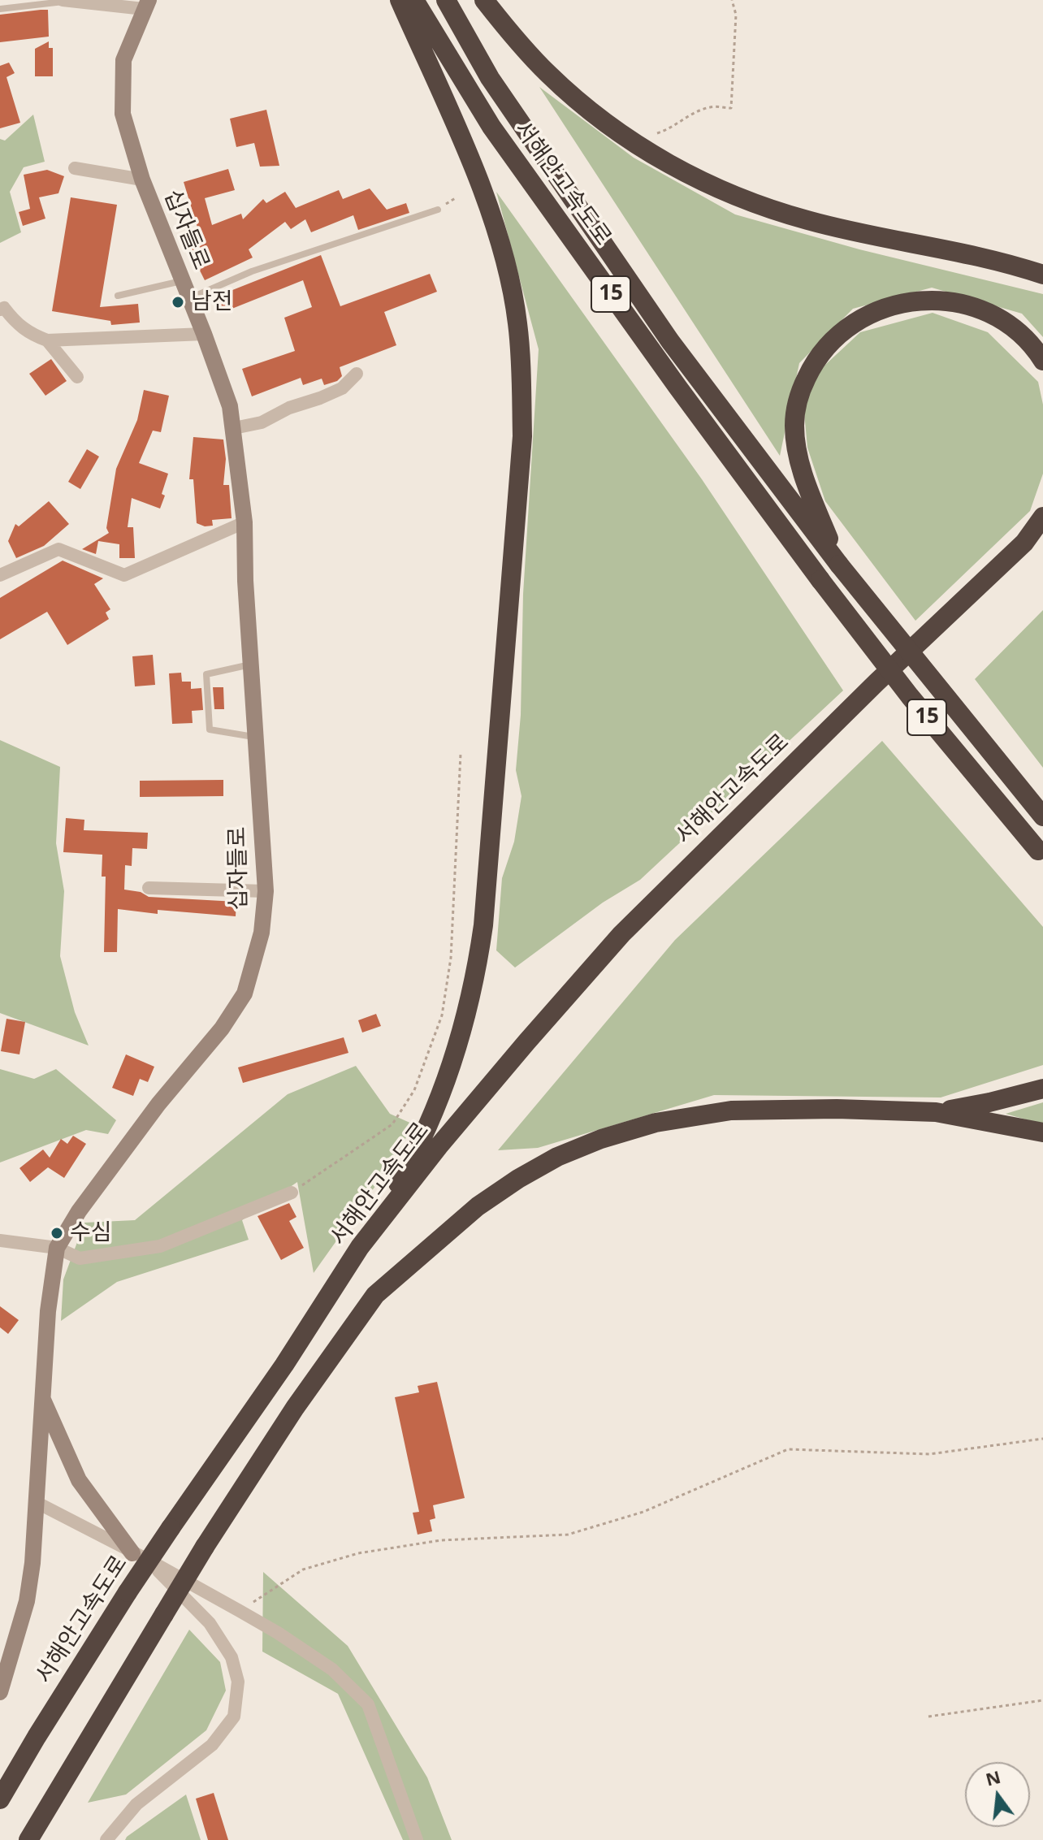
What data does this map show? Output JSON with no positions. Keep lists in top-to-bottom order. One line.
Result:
{"streets":{"highway":["서해안고속도로","15"],"main road":["십자들로"]},"places":["남전","수심"],"north":"top"}
